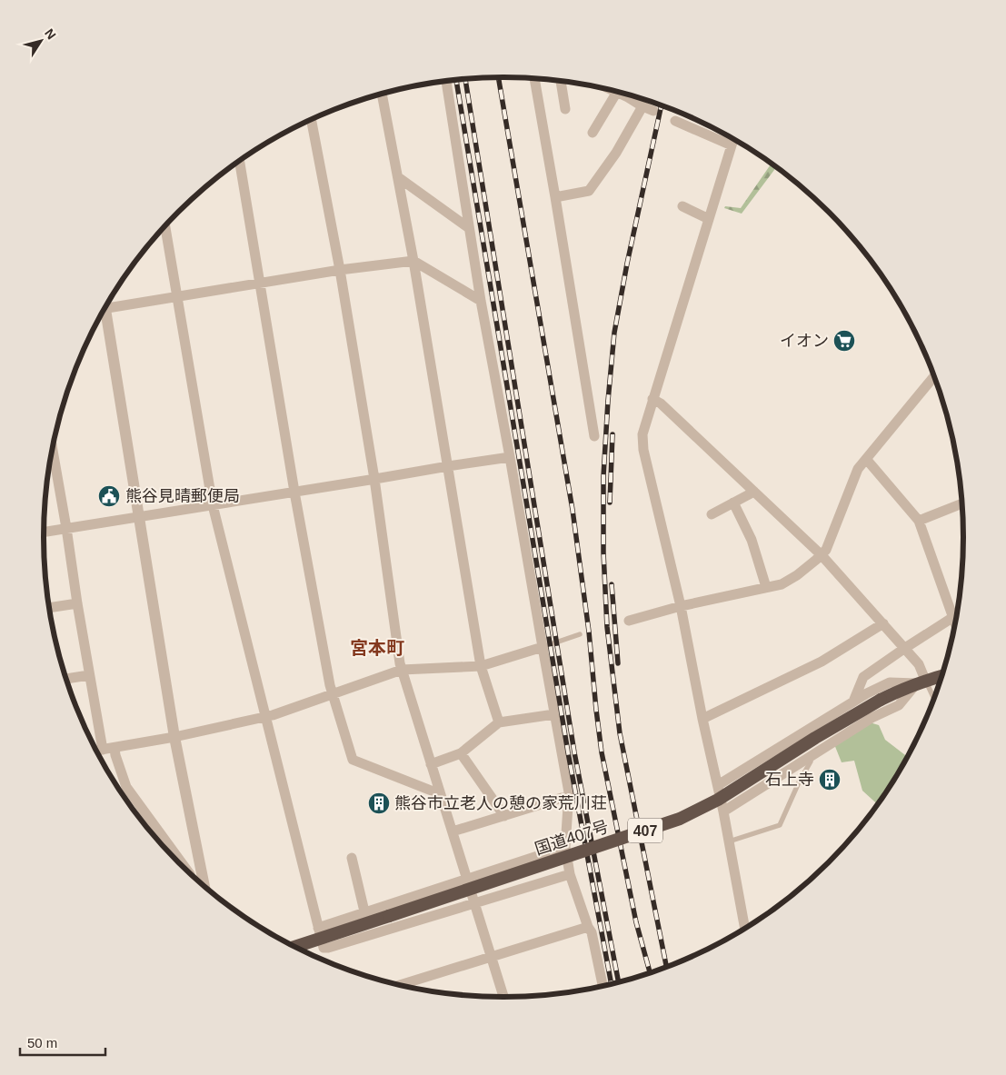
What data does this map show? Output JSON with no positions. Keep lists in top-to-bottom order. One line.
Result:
{"streets":{"highway":["407","国道407号"]},"districts":["宮本町"],"places":{"supermarket":["イオン"],"public building":["熊谷見晴郵便局"],"building":["石上寺","熊谷市立老人の憩の家荒川荘"]},"scale_bar":"50 m","north":"top right"}
